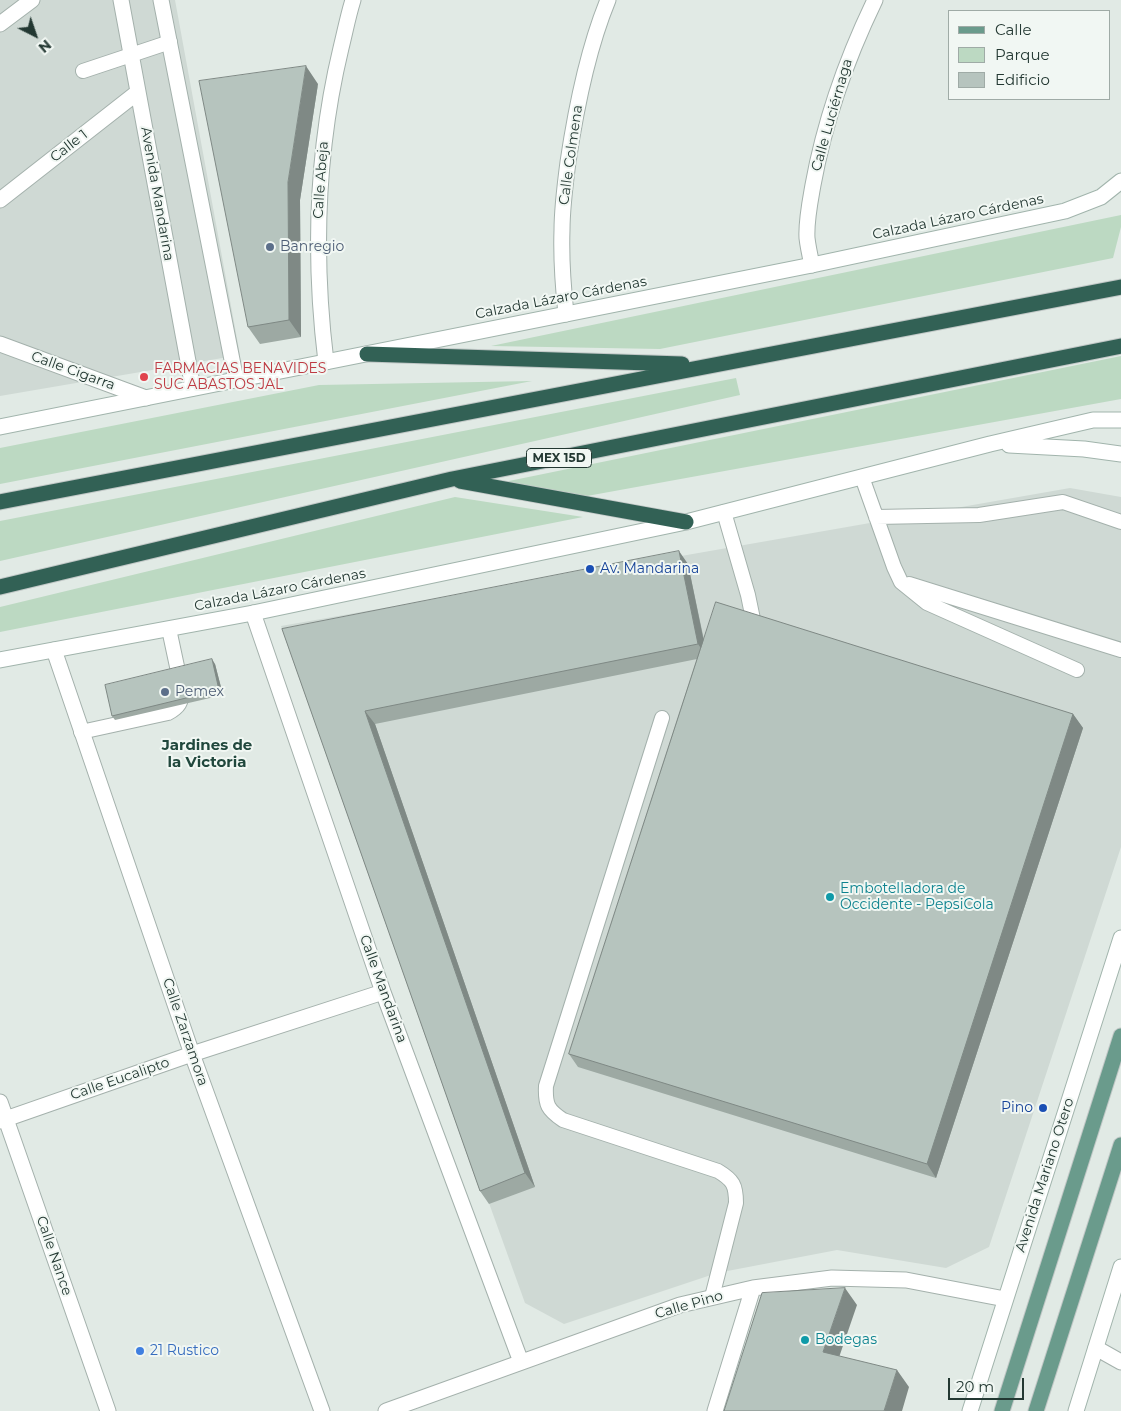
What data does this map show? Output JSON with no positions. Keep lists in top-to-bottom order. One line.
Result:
{"streets":{"highway":["MEX 15D"],"street":["Calle Luciérnaga","Calle 1","Calle Colmena","Calle Abeja","Avenida Mandarina","Calzada Lázaro Cárdenas","Calle Cigarra","Calle Mandarina","Calle Zarzamora","Calle Eucalipto","Avenida Mariano Otero","Calle Nance","Calle Pino"]},"crossings":[["Calle Luciérnaga","Calzada Lázaro Cárdenas"],["Calle 1","Avenida Mandarina"],["Calle Colmena","Calzada Lázaro Cárdenas"],["Calle Abeja","Calzada Lázaro Cárdenas"],["Avenida Mandarina","Calzada Lázaro Cárdenas"],["Calzada Lázaro Cárdenas","Calle Cigarra"],["Calzada Lázaro Cárdenas","Calle Mandarina"],["Calzada Lázaro Cárdenas","Calle Zarzamora"],["Calle Mandarina","Calle Eucalipto"],["Calle Mandarina","Calle Pino"],["Calle Zarzamora","Calle Eucalipto"],["Calle Eucalipto","Calle Nance"],["Avenida Mariano Otero","Calle Pino"]],"districts":["Jardines de la Victoria"],"places":["Banregio","FARMACIAS BENAVIDES SUC ABASTOS JAL","Av. Mandarina","Pemex","Embotelladora de Occidente - PepsiCola","Pino","Bodegas","21 Rustico"],"legend":["Calle","Parque","Edificio"],"scale_bar":"20 m","north":"bottom right"}
